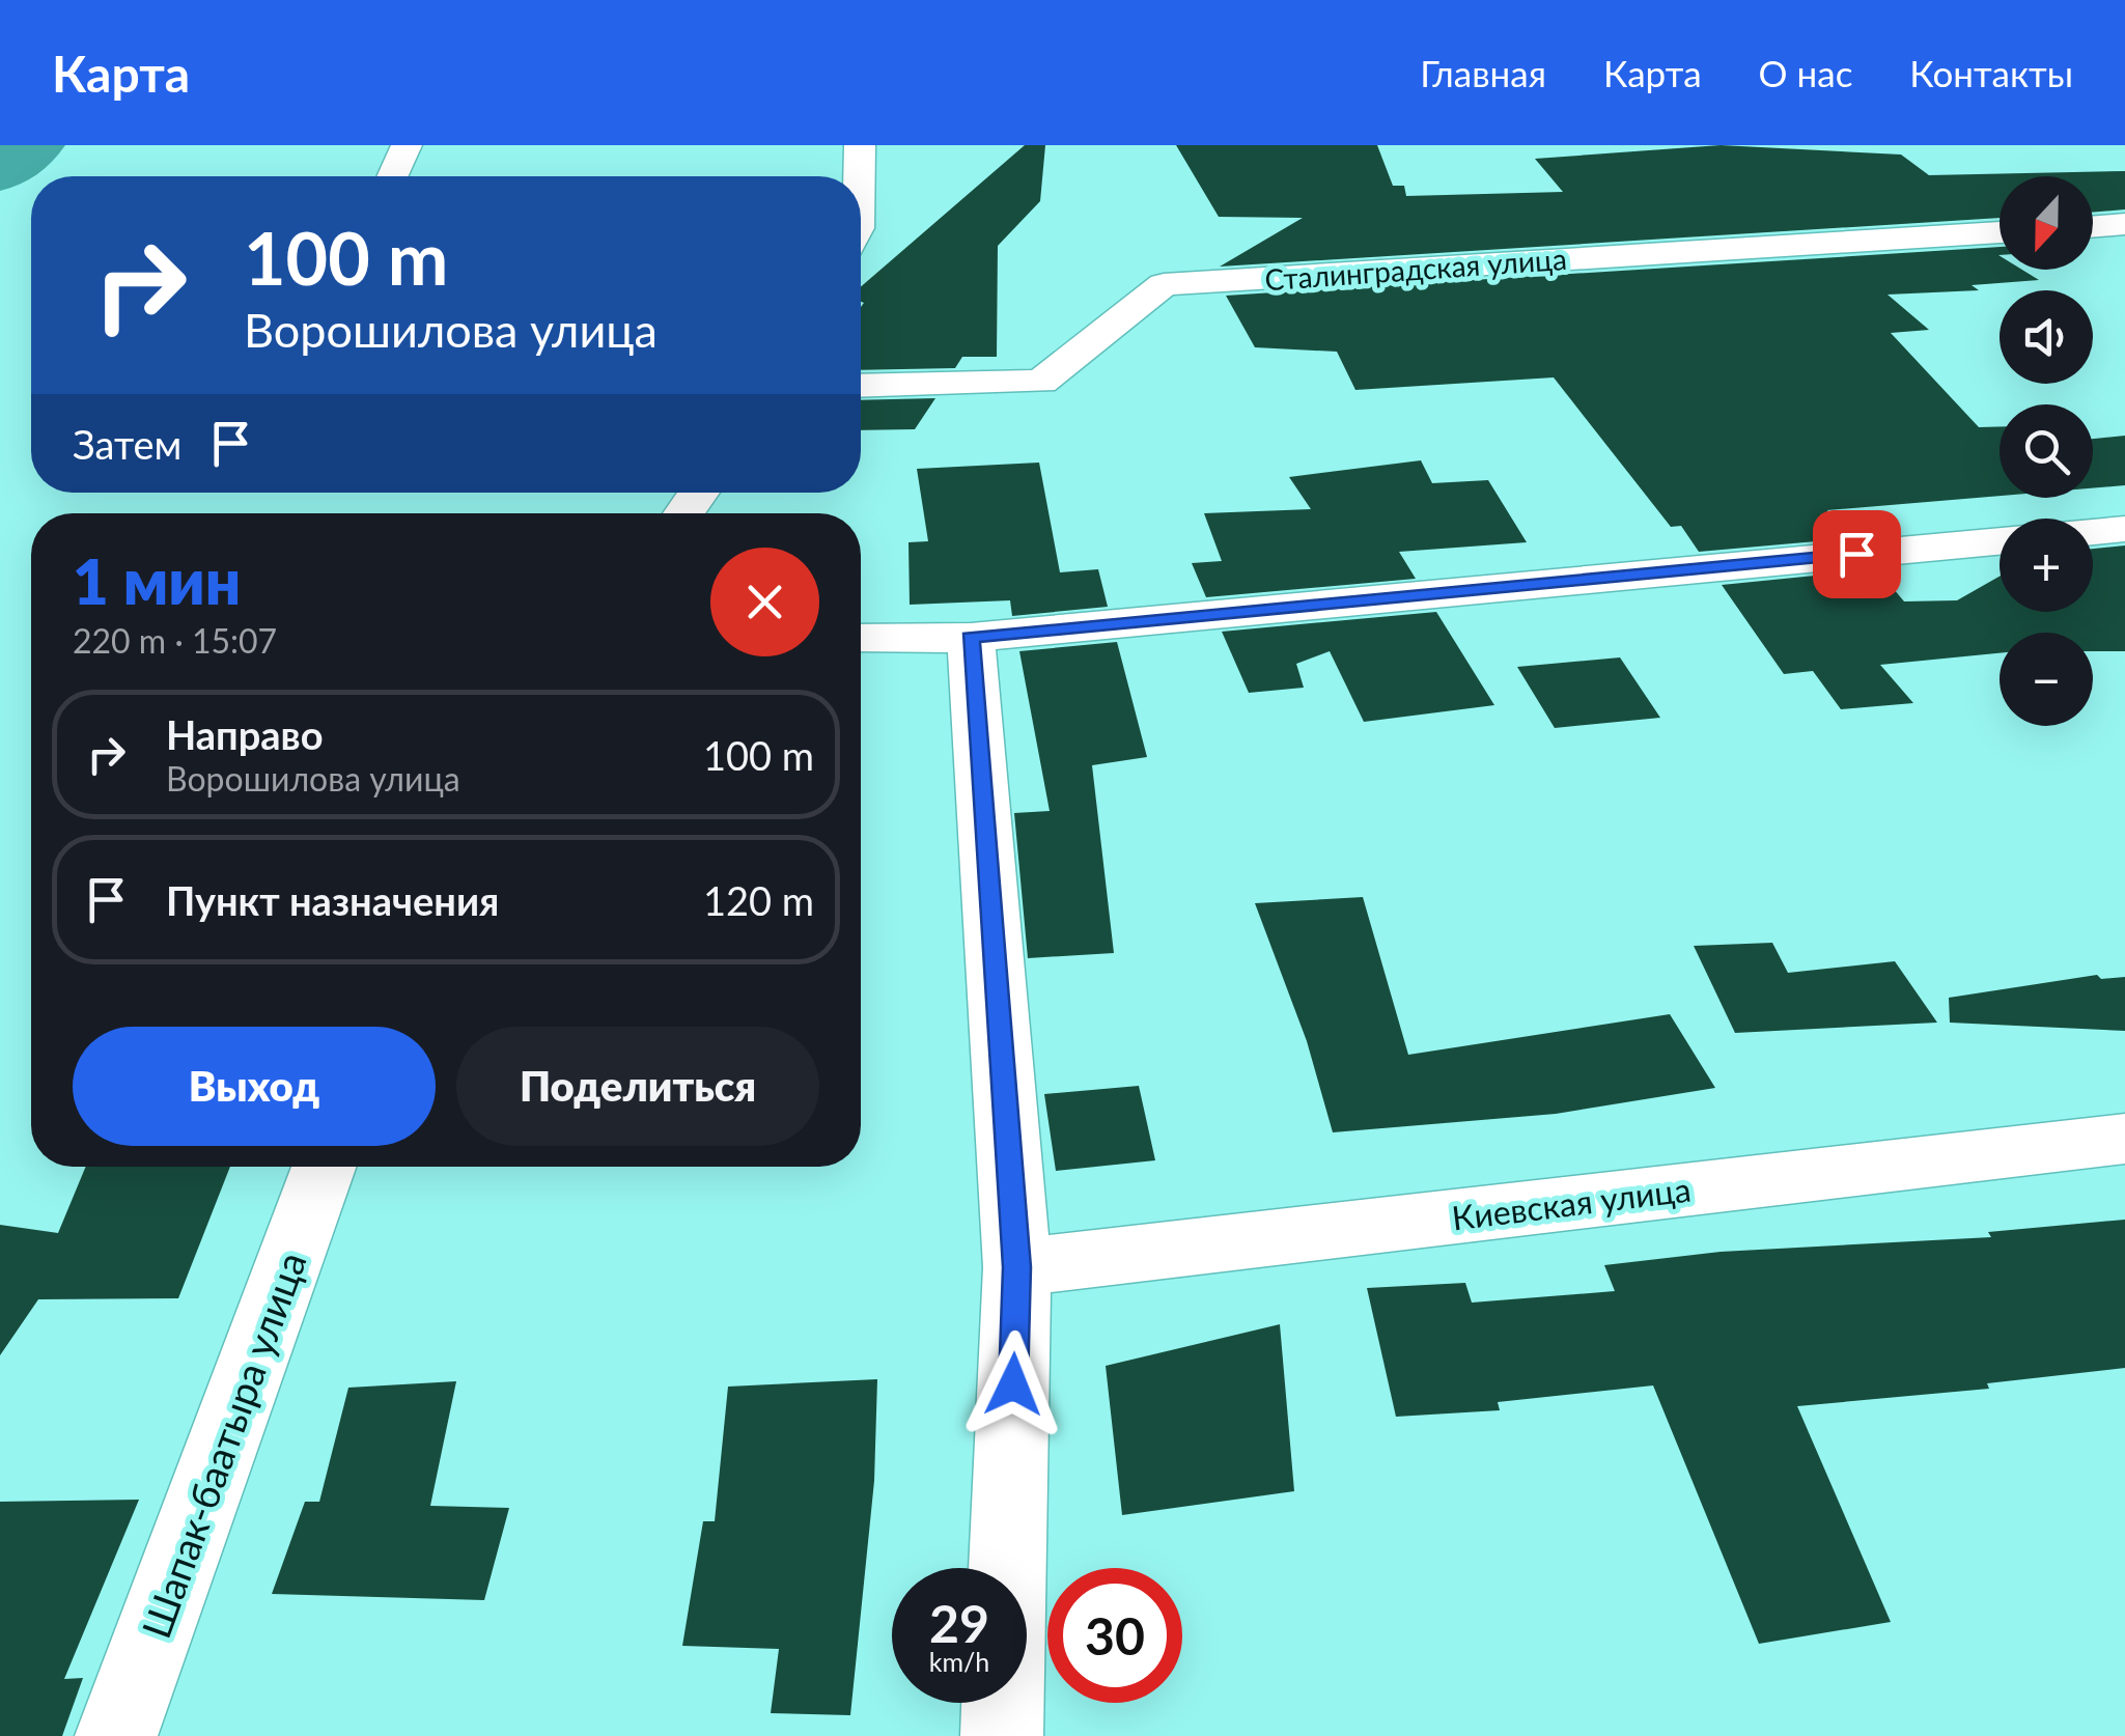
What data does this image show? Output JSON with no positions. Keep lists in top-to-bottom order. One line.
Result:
{"streets":{"street":["Сталинградская улица","Киевская улица","Шапак-баатыра улица"]},"north":"bottom","page":{"header":"Карта","nav":["Главная","Карта","О нас","Контакты"],"map_buttons":["+","−"],"turn":["100 m","Ворошилова улица"],"then":"Затем","heading":["1 мин","220 m · 15:07"],"list":[{"name":"Направо","note":"Ворошилова улица","value":"100 m"},{"name":"Пункт назначения","value":"120 m"}],"buttons":["Выход","Поделиться"],"speed":"29 km/h","limit":"30"}}
